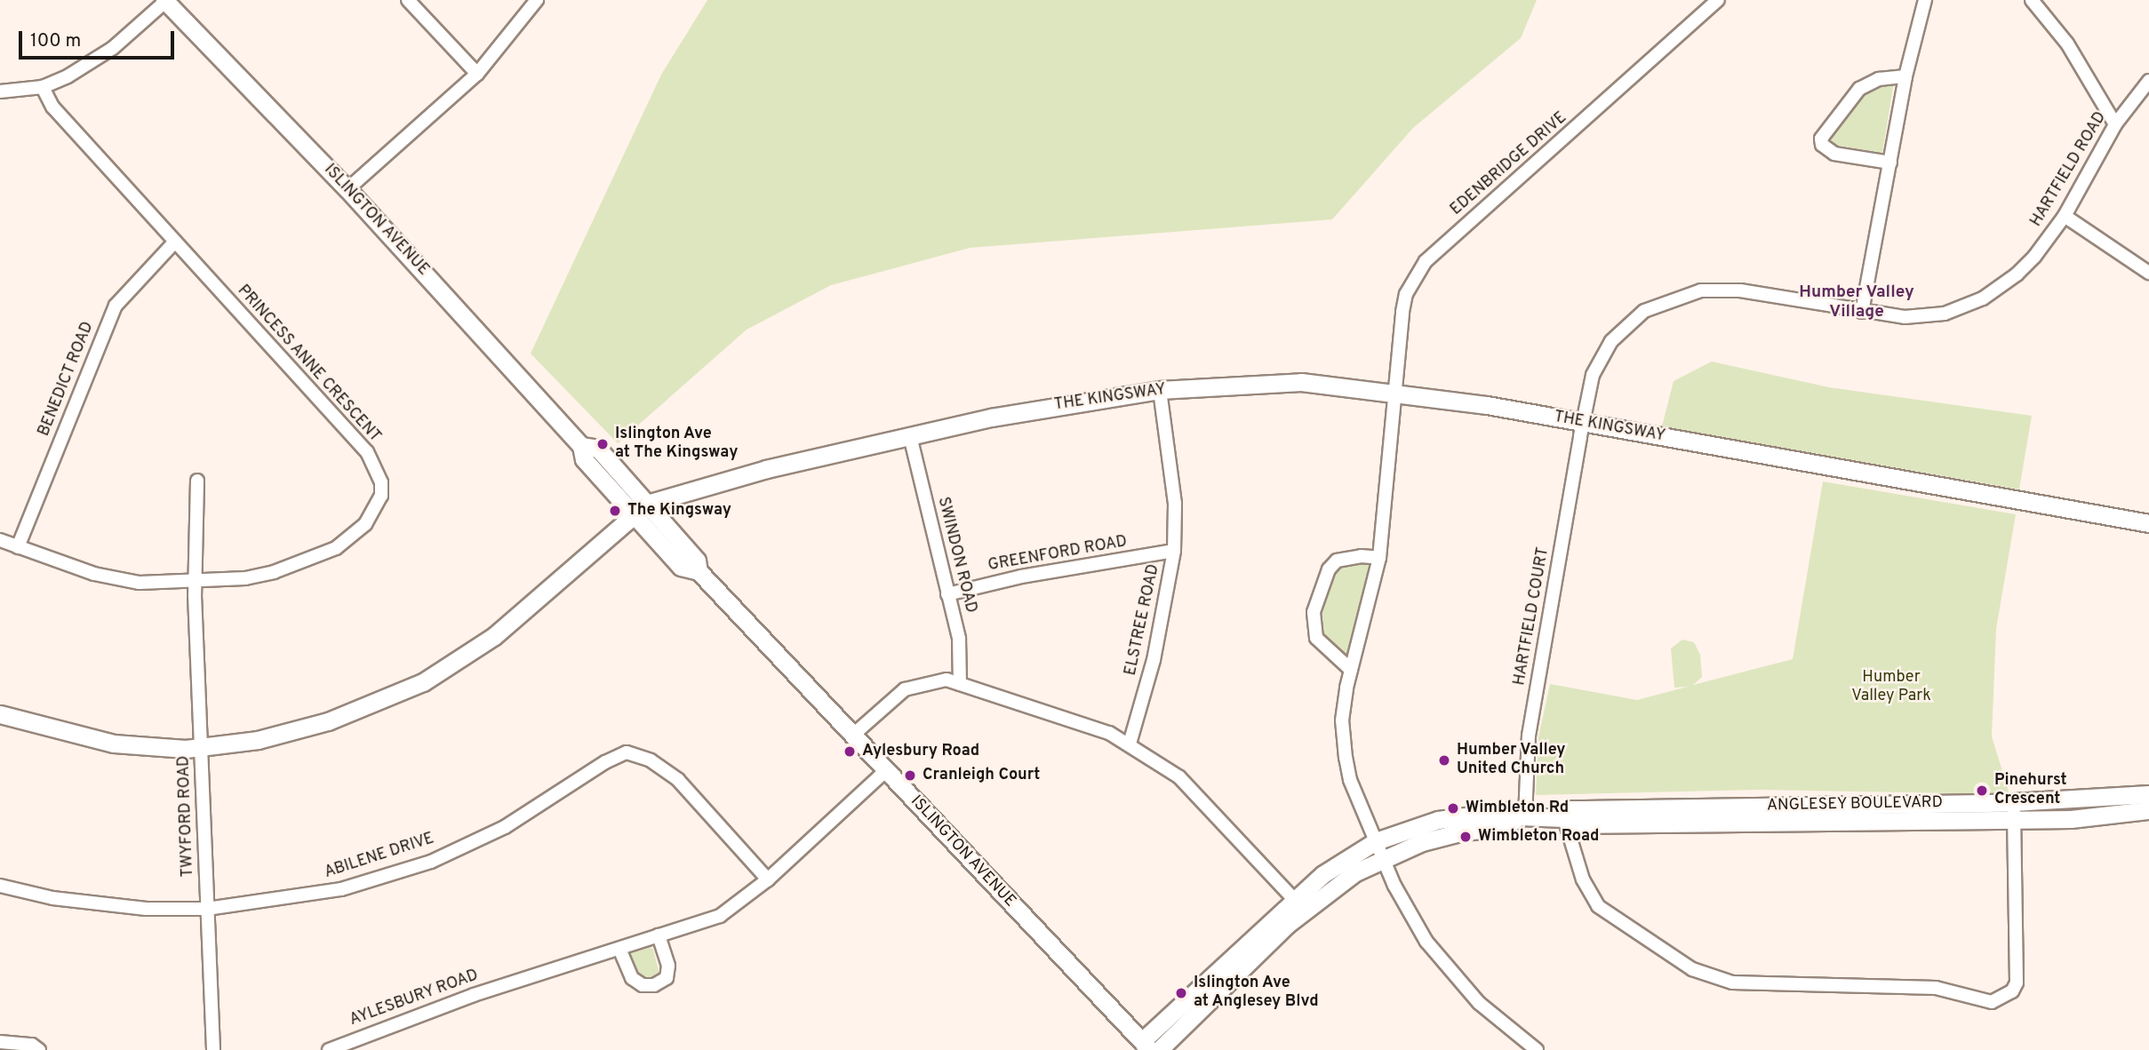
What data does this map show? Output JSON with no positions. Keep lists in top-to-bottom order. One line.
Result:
{"streets":{"street":["EDENBRIDGE DRIVE","HARTFIELD ROAD","ISLINGTON AVENUE","PRINCESS ANNE CRESCENT","BENEDICT ROAD","THE KINGSWAY","GREENFORD ROAD","SWINDON ROAD","HARTFIELD COURT","ELSTREE ROAD","ANGLESEY BOULEVARD","TWYFORD ROAD","ABILENE DRIVE","AYLESBURY ROAD"]},"crossings":[["EDENBRIDGE DRIVE","THE KINGSWAY"],["HARTFIELD ROAD","THE KINGSWAY"],["HARTFIELD ROAD","HARTFIELD COURT"],["ISLINGTON AVENUE","THE KINGSWAY"],["ISLINGTON AVENUE","ANGLESEY BOULEVARD"],["ISLINGTON AVENUE","AYLESBURY ROAD"],["PRINCESS ANNE CRESCENT","BENEDICT ROAD"],["PRINCESS ANNE CRESCENT","TWYFORD ROAD"],["THE KINGSWAY","SWINDON ROAD"],["THE KINGSWAY","HARTFIELD COURT"],["THE KINGSWAY","ELSTREE ROAD"],["THE KINGSWAY","TWYFORD ROAD"],["GREENFORD ROAD","SWINDON ROAD"],["GREENFORD ROAD","ELSTREE ROAD"],["HARTFIELD COURT","ANGLESEY BOULEVARD"],["TWYFORD ROAD","ABILENE DRIVE"],["ABILENE DRIVE","AYLESBURY ROAD"]],"districts":["Humber Valley Village"],"parks":["Humber Valley Park"],"places":["Islington Ave at The Kingsway","The Kingsway","Aylesbury Road","Humber Valley United Church","Cranleigh Court","Pinehurst Crescent","Wimbleton Rd","Wimbleton Road","Islington Ave at Anglesey Blvd"],"scale_bar":"100 m"}
